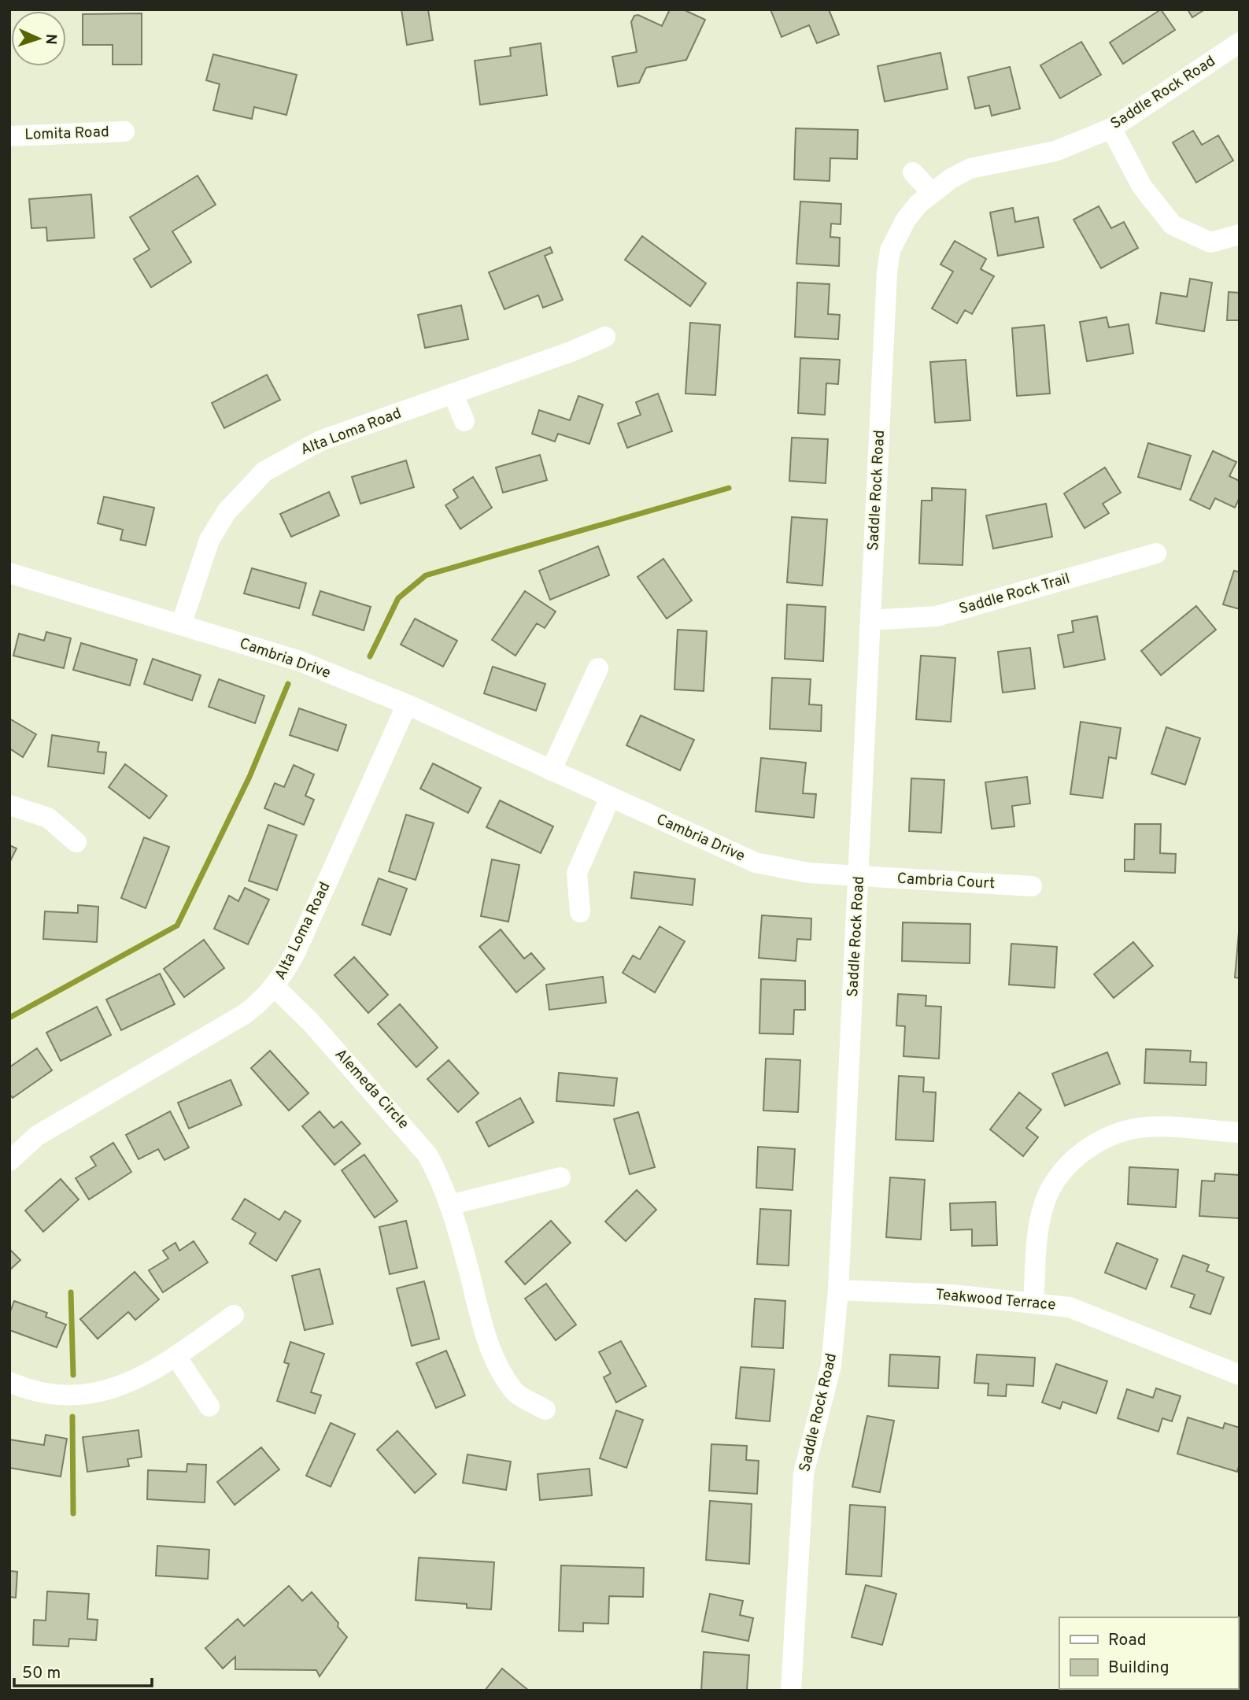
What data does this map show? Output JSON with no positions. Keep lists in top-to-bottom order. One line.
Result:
{"streets":{"street":["Saddle Rock Road","Lomita Road","Alta Loma Road","Saddle Rock Trail","Cambria Drive","Cambria Court","Alemeda Circle","Teakwood Terrace"]},"crossings":[["Saddle Rock Road","Saddle Rock Trail"],["Saddle Rock Road","Cambria Drive"],["Saddle Rock Road","Cambria Court"],["Saddle Rock Road","Teakwood Terrace"],["Alta Loma Road","Cambria Drive"],["Alta Loma Road","Alemeda Circle"],["Cambria Drive","Cambria Court"]],"legend":["Road","Building"],"scale_bar":"50 m","north":"right"}
